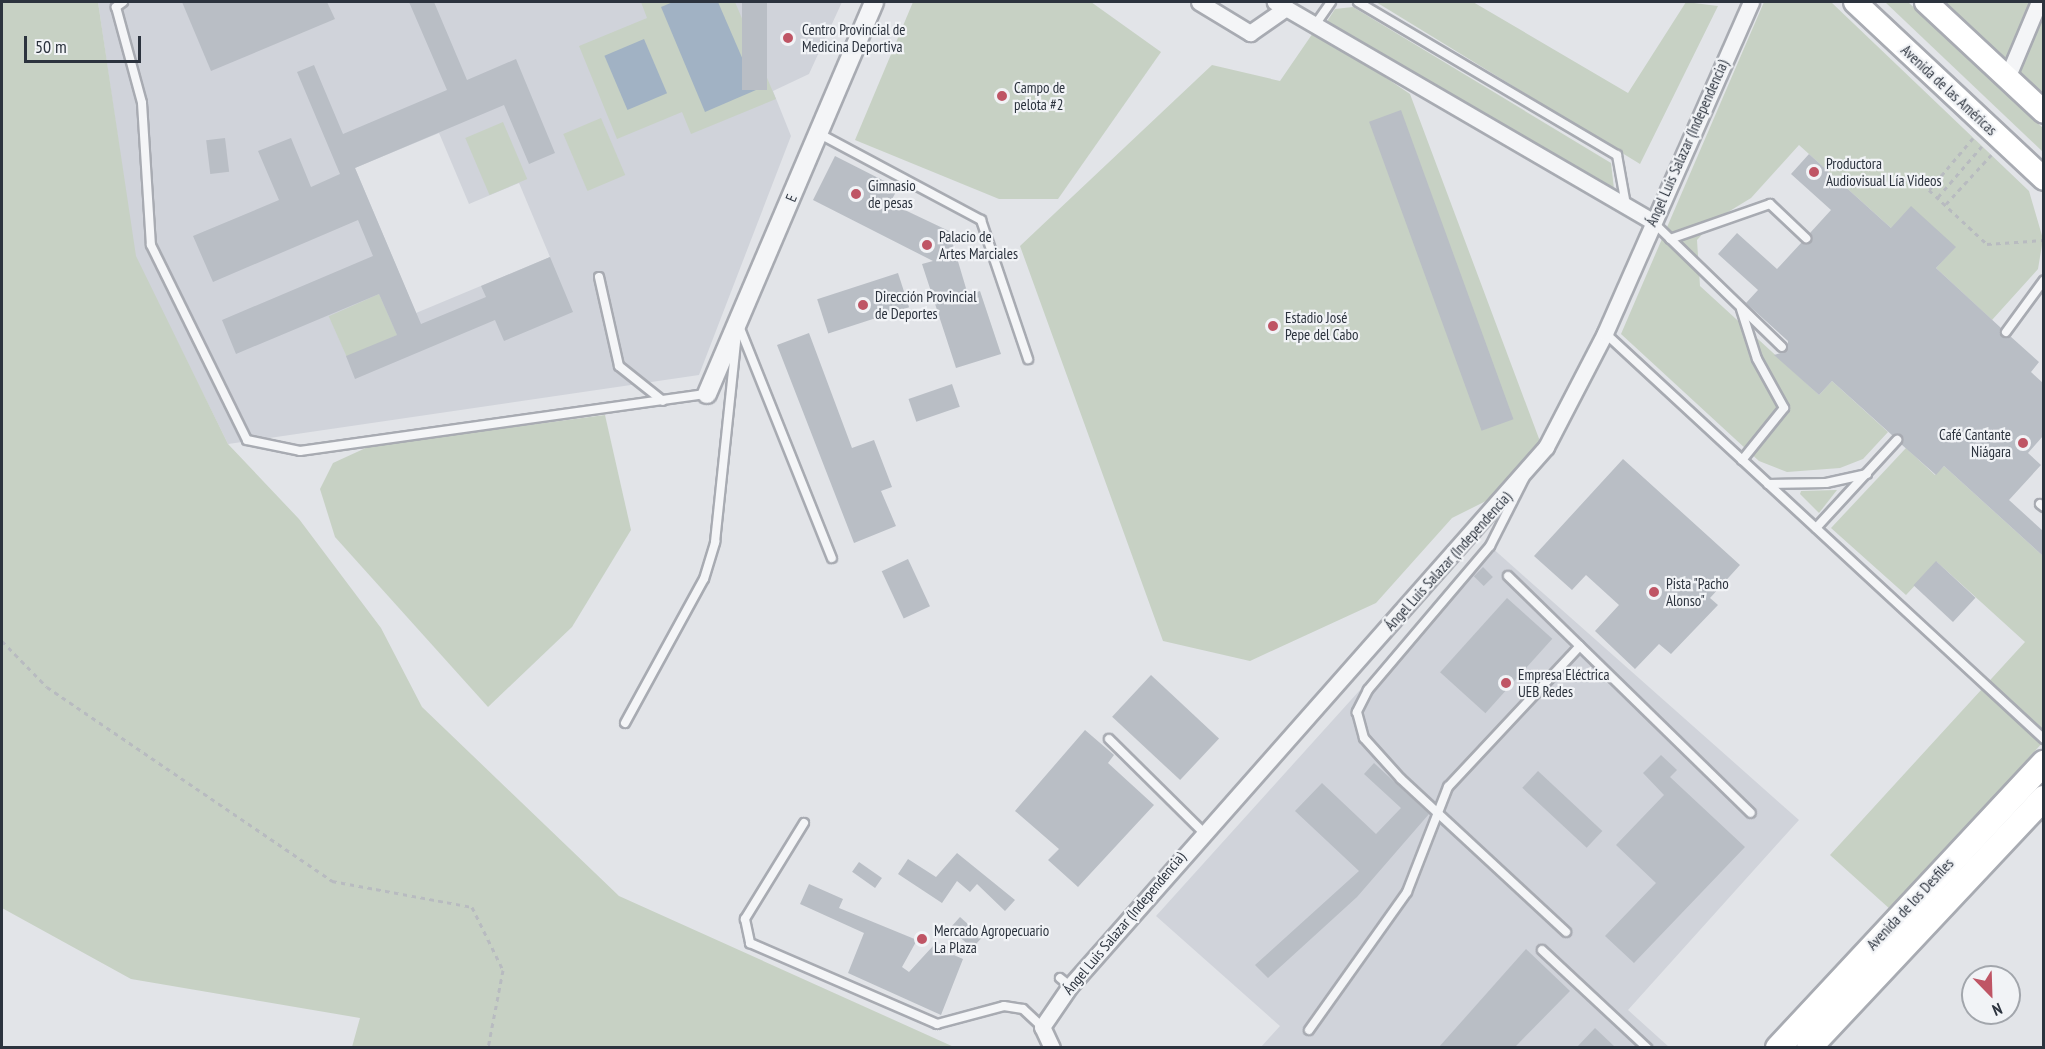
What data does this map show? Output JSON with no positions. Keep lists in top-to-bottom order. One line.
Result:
{"streets":{"highway":["Avenida de los Desfiles"],"main road":["Avenida de las Américas"],"street":["Ángel Luis Salazar (Independencia)","E"]},"places":["Centro Provincial de Medicina Deportiva","Campo de pelota #2","Productora Audiovisual Lía Videos","Gimnasio de pesas","Palacio de Artes Marciales","Dirección Provincial de Deportes","Estadio José Pepe del Cabo","Café Cantante Niágara","Pista \"Pacho Alonso\"","Empresa Eléctrica UEB Redes","Mercado Agropecuario La Plaza"],"scale_bar":"50 m","north":"bottom right"}
